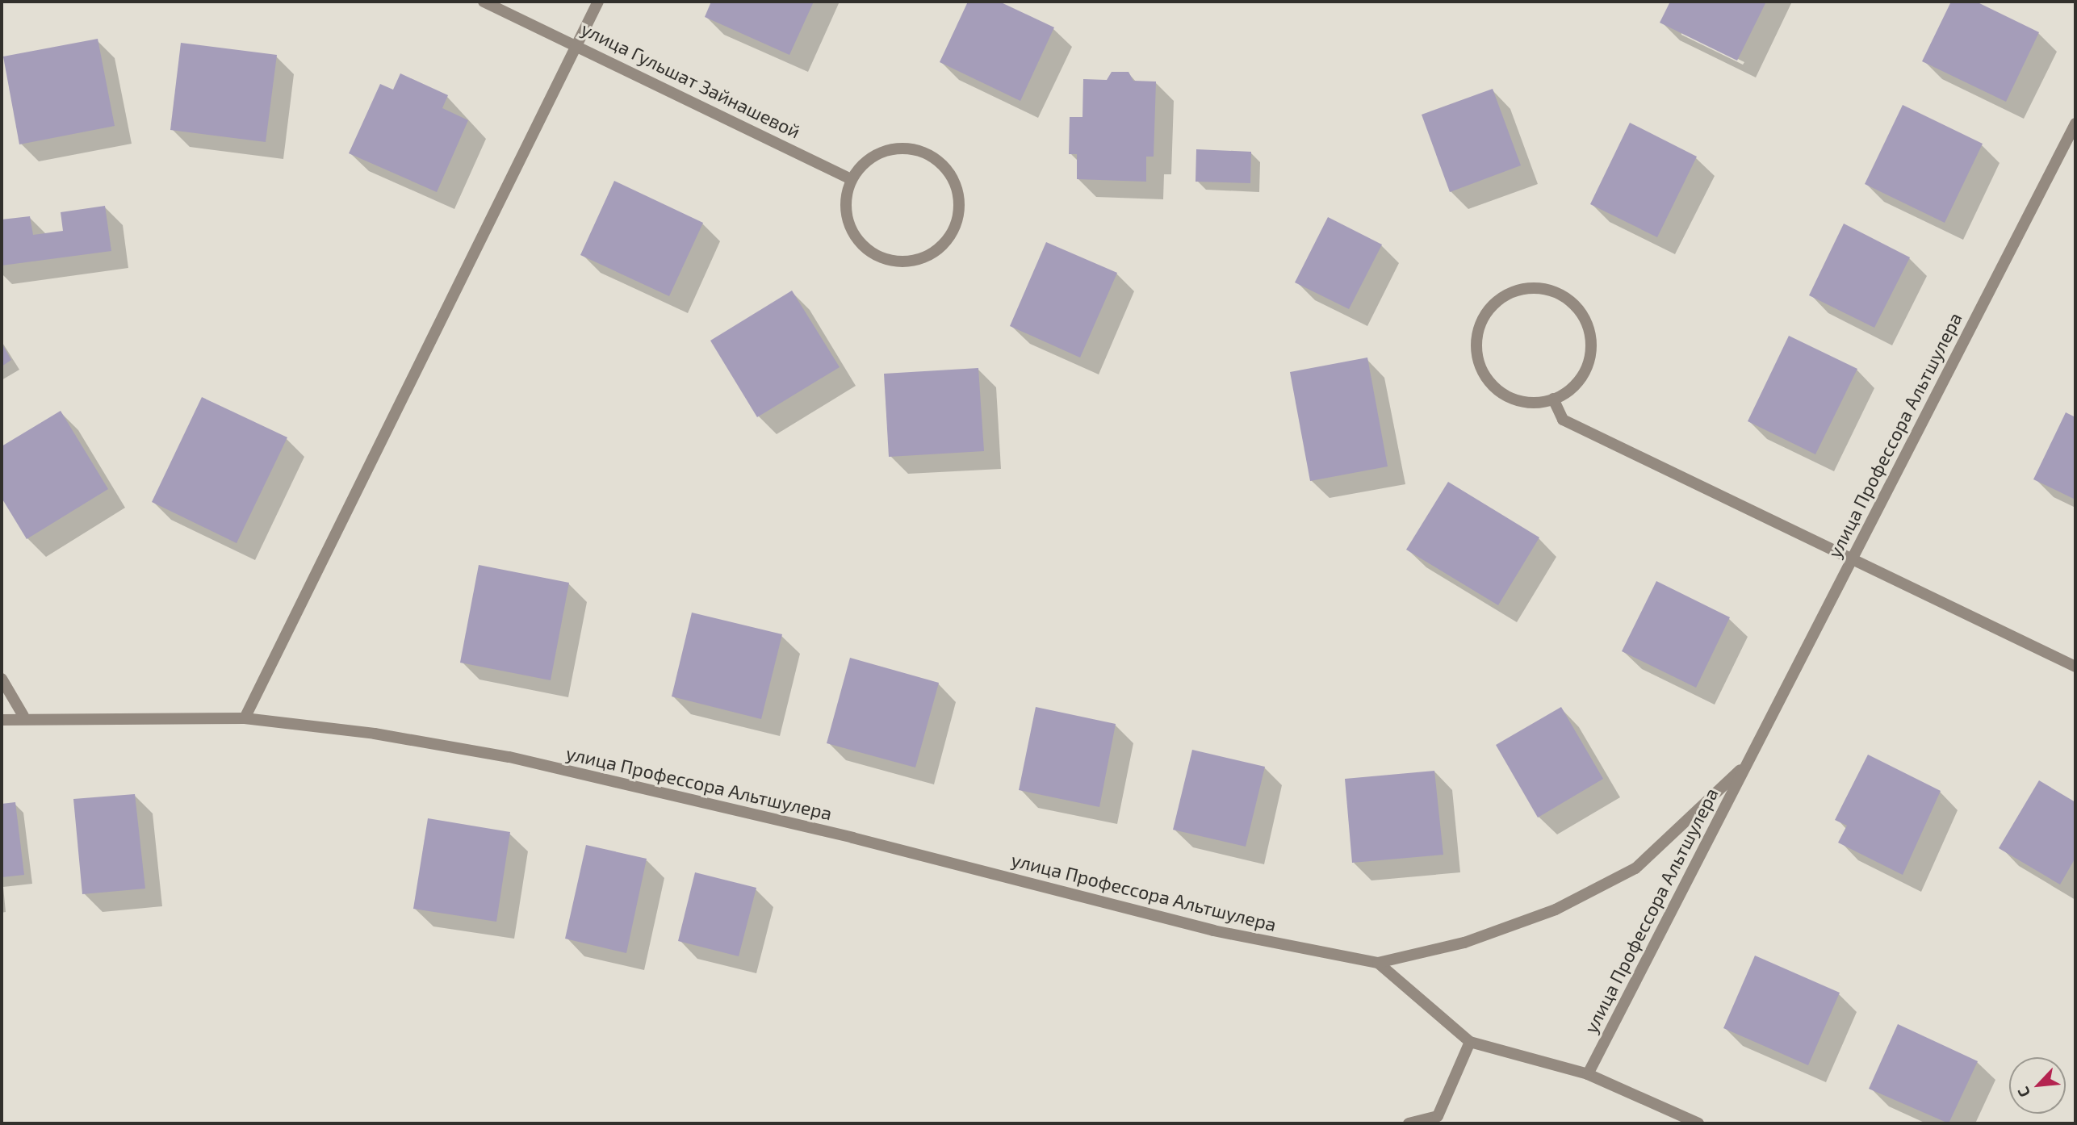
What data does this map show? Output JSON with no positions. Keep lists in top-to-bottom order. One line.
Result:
{"streets":{"street":["улица Гульшат Зайнашевой","улица Профессора Альтшулера"]},"north":"bottom left"}
